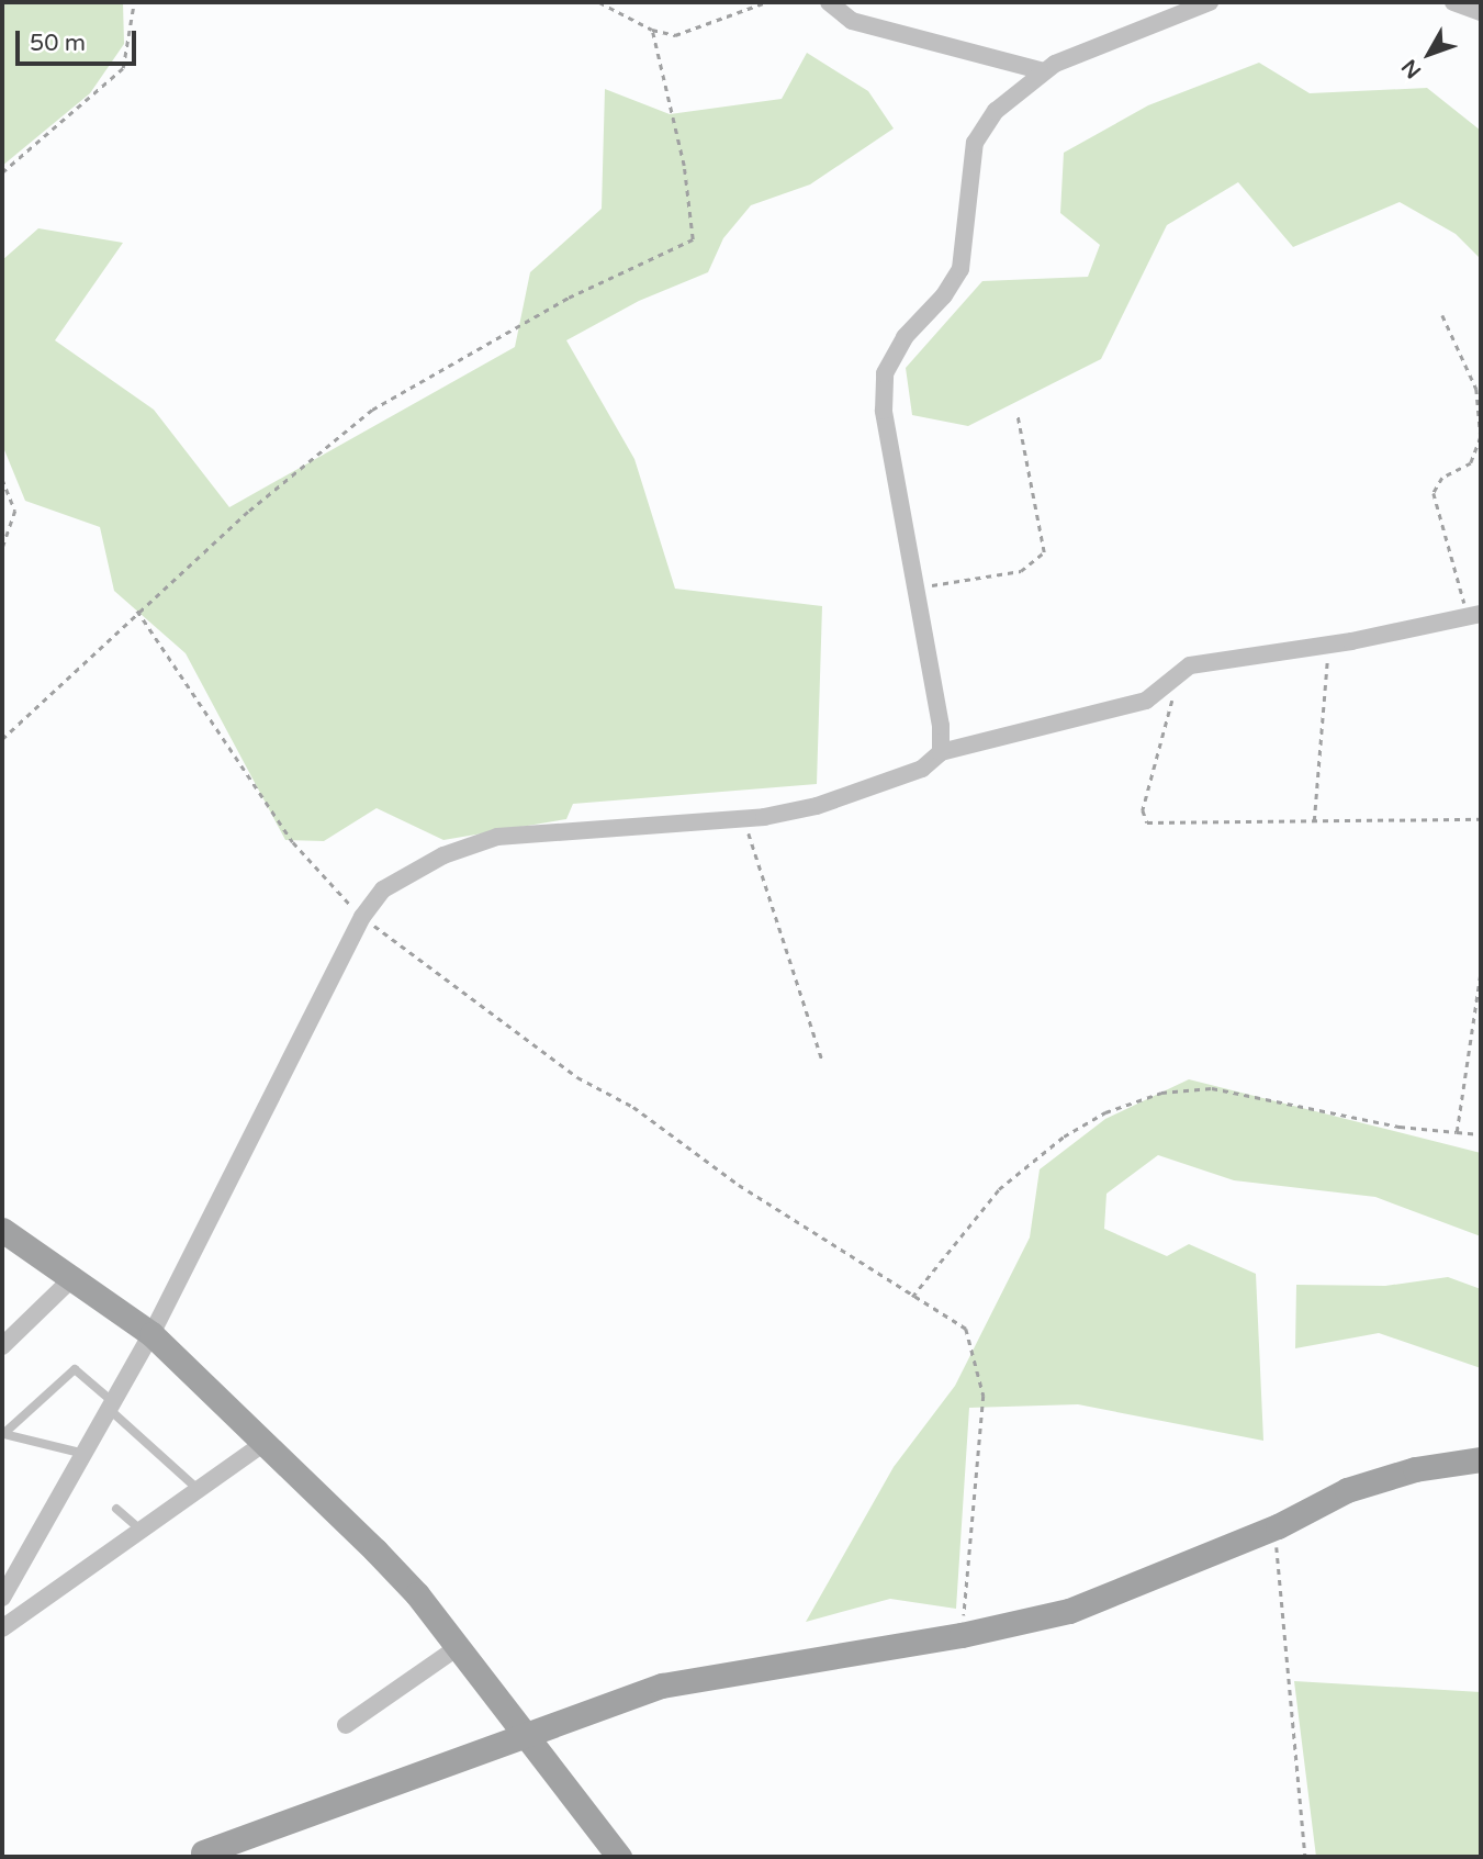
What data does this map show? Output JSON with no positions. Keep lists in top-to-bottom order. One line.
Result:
{"scale_bar":"50 m","north":"bottom left"}
